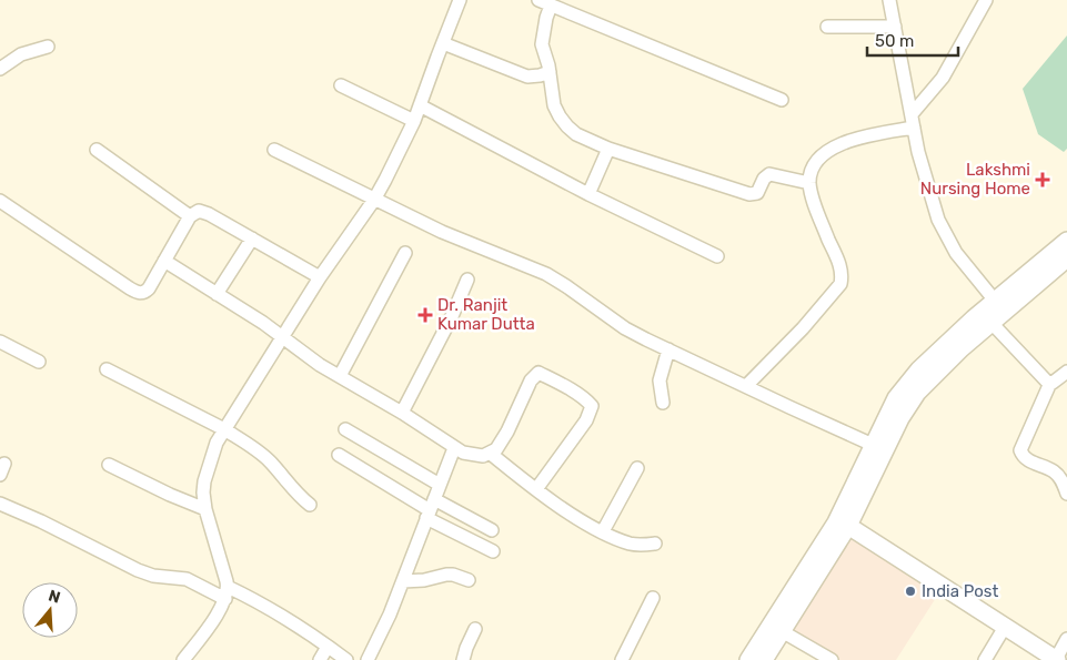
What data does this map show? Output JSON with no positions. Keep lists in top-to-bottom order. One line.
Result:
{"places":{"health":["Lakshmi Nursing Home","Dr. Ranjit Kumar Dutta"],"other":["India Post"]},"scale_bar":"50 m","north":"top"}
